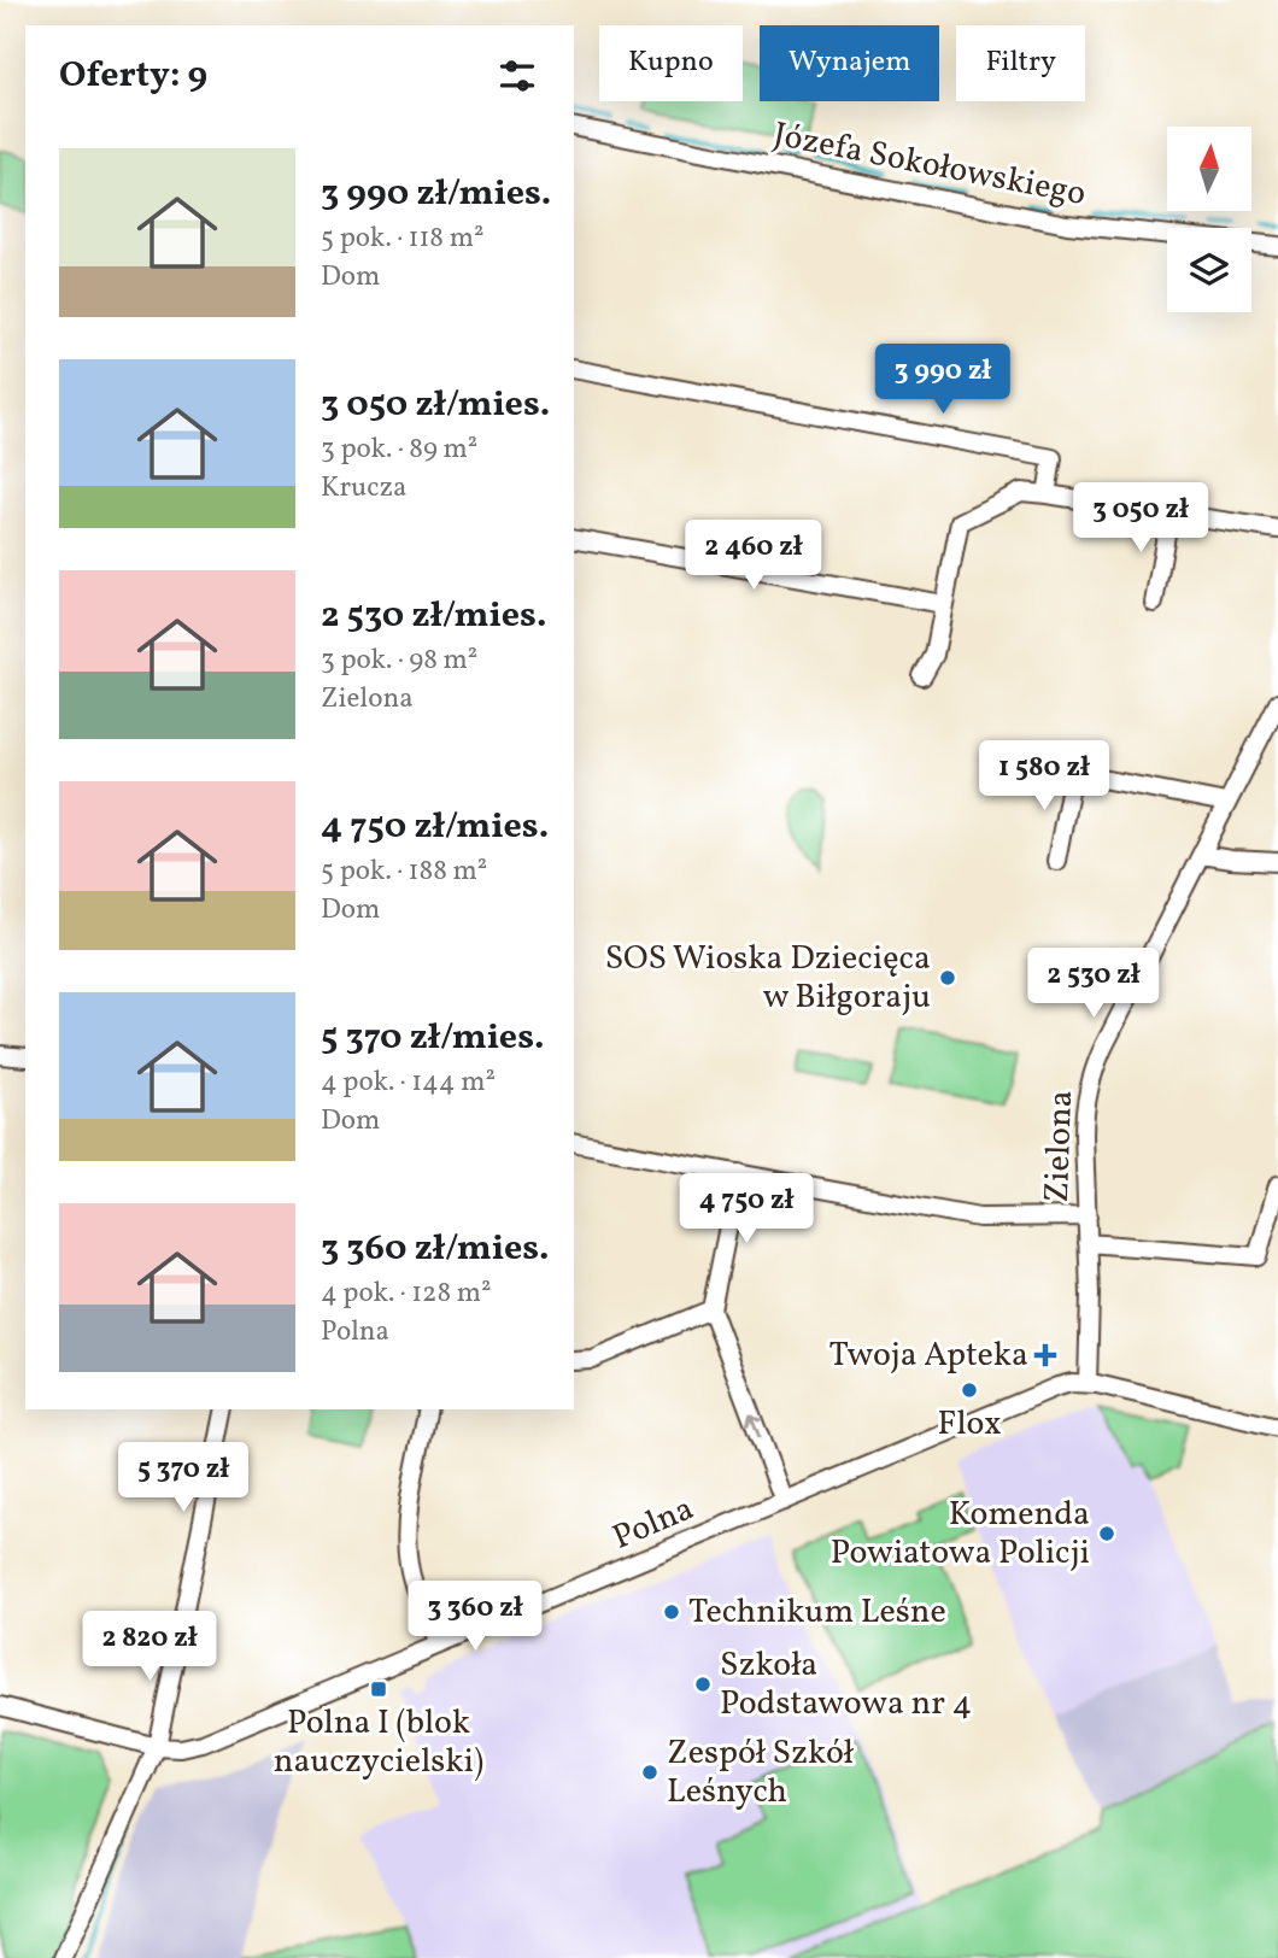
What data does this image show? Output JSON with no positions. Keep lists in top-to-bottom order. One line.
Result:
{"streets":{"street":["Józefa Sokołowskiego","Zielona","Polna"]},"crossings":[["Zielona","Polna"]],"places":{"other":["SOS Wioska Dziecięca w Biłgoraju","Flox","Komenda Powiatowa Policji","Technikum Leśne","Szkoła Podstawowa nr 4","Zespół Szkół Leśnych"],"health":["Twoja Apteka"],"transit":["Polna I (blok nauczycielski)"]},"north":"top","page":{"chip":["Kupno","Wynajem","Filtry"],"heading":"Oferty: 9","list":[{"name":"3 990 zł/mies.","note":"5 pok. · 118 m² · Dom"},{"name":"3 050 zł/mies.","note":"3 pok. · 89 m² · Krucza"},{"name":"2 530 zł/mies.","note":"3 pok. · 98 m² · Zielona"},{"name":"4 750 zł/mies.","note":"5 pok. · 188 m² · Dom"},{"name":"5 370 zł/mies.","note":"4 pok. · 144 m² · Dom"},{"name":"3 360 zł/mies.","note":"4 pok. · 128 m² · Polna"}],"price":["3 990 zł","3 050 zł","2 460 zł","1 580 zł","2 530 zł","4 750 zł","5 370 zł","3 360 zł","2 820 zł"]}}
